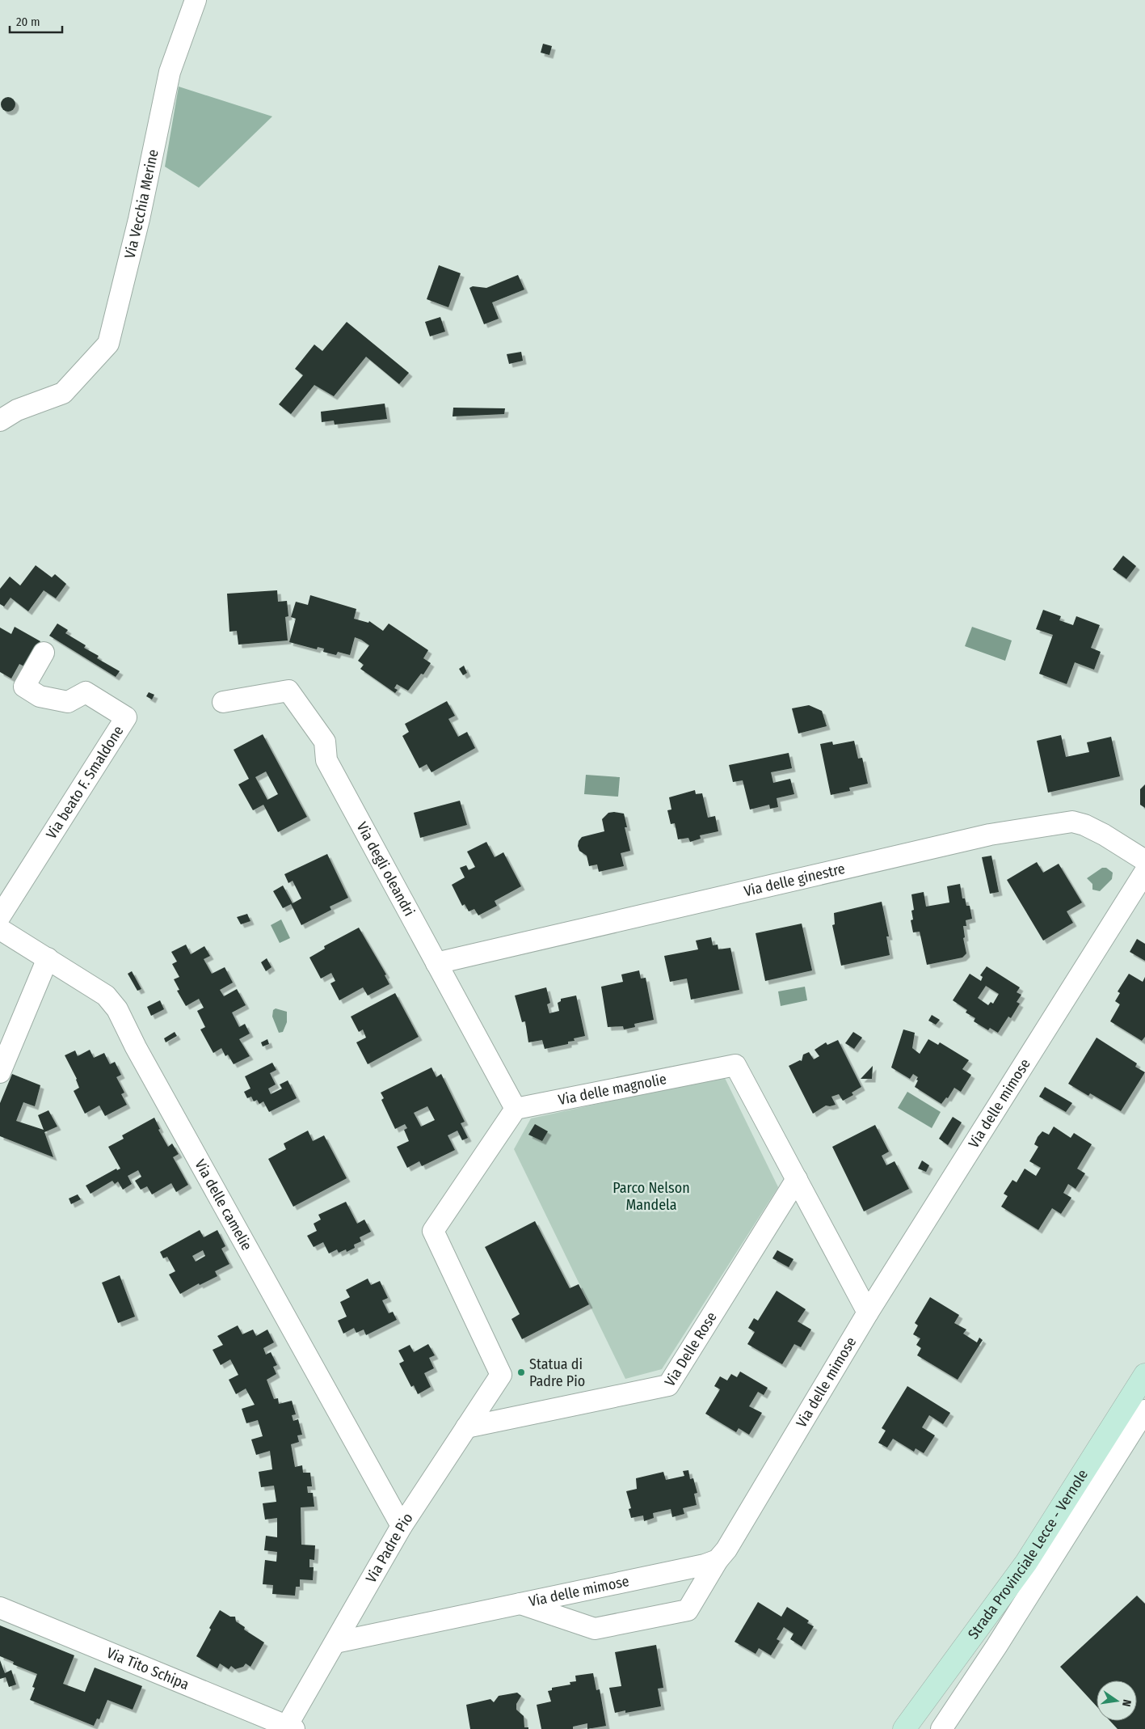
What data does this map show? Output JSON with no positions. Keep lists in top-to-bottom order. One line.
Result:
{"streets":{"main road":["Strada Provinciale Lecce - Vernole"],"street":["Via Vecchia Merine","Via beato F. Smaldone","Via degli oleandri","Via delle ginestre","Via delle magnolie","Via delle mimose","Via delle camelie","Via Delle Rose","Via Padre Pio","Via Tito Schipa"]},"crossings":[["Via degli oleandri","Via delle ginestre"],["Via degli oleandri","Via delle magnolie"],["Via degli oleandri","Via Padre Pio"],["Via delle magnolie","Via delle mimose"],["Via delle magnolie","Via Delle Rose"],["Via delle magnolie","Via Padre Pio"],["Via delle mimose","Via Padre Pio"],["Via delle camelie","Via Padre Pio"],["Via Delle Rose","Via Padre Pio"],["Via Padre Pio","Via Tito Schipa"]],"parks":["Parco Nelson Mandela"],"places":["Statua di Padre Pio"],"scale_bar":"20 m","north":"right"}
